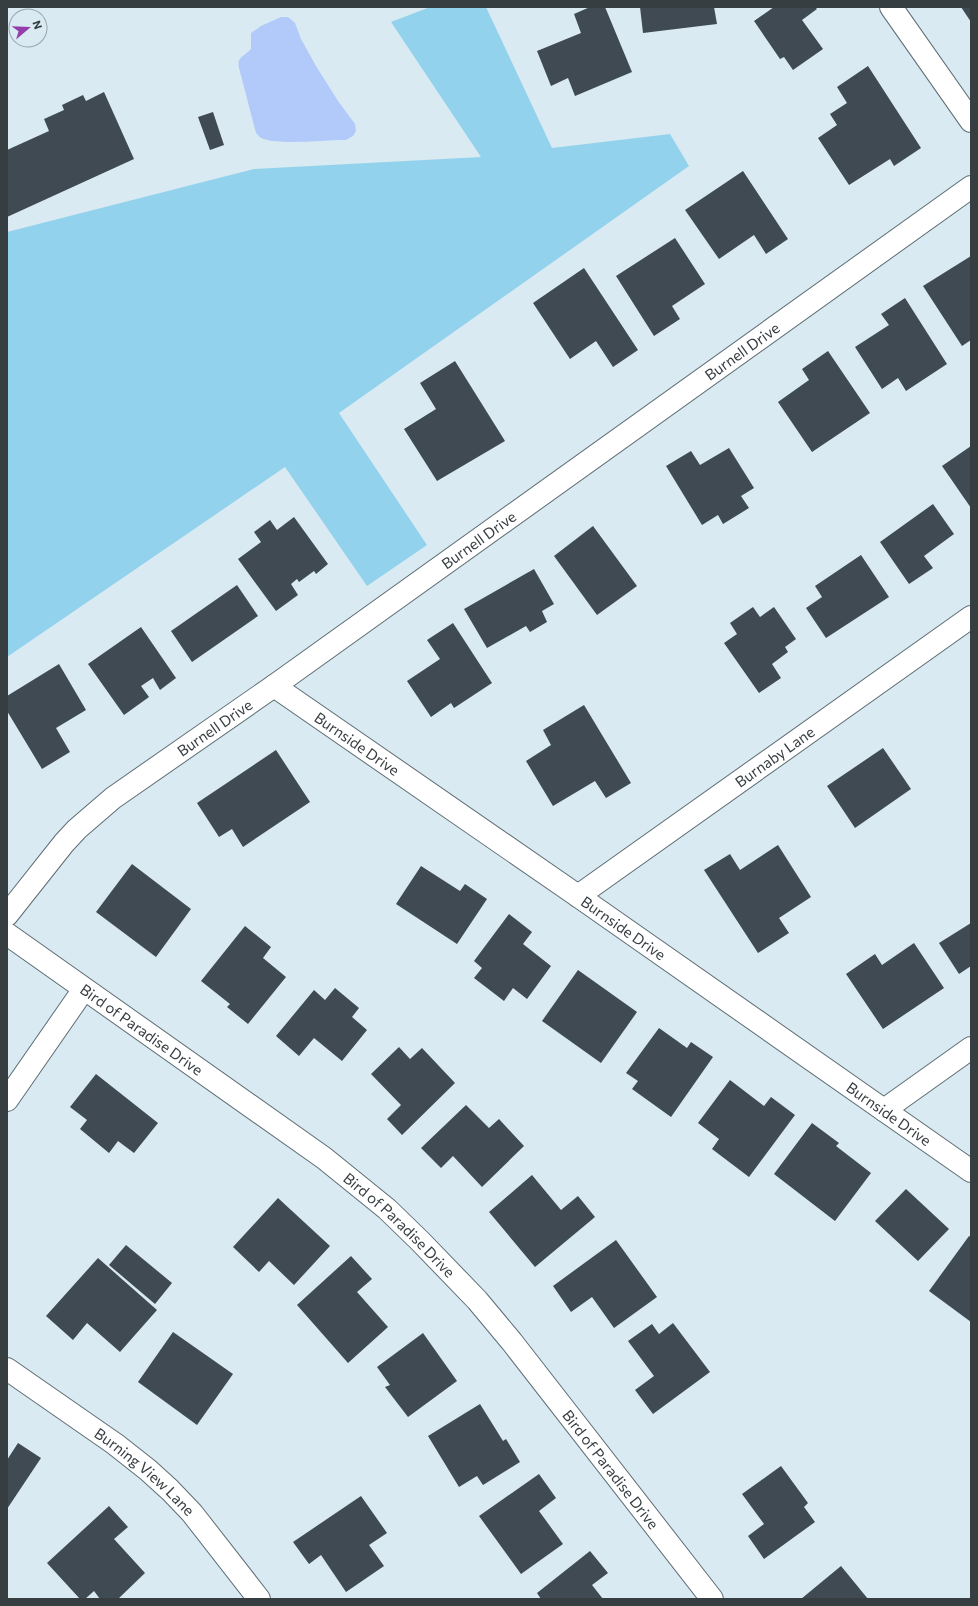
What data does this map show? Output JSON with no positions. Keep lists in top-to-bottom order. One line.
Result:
{"streets":{"street":["Burnell Drive","Burnside Drive","Burnaby Lane","Bird of Paradise Drive","Burning View Lane"]},"crossings":[["Burnell Drive","Burnside Drive"],["Burnside Drive","Burnaby Lane"]],"north":"right"}
